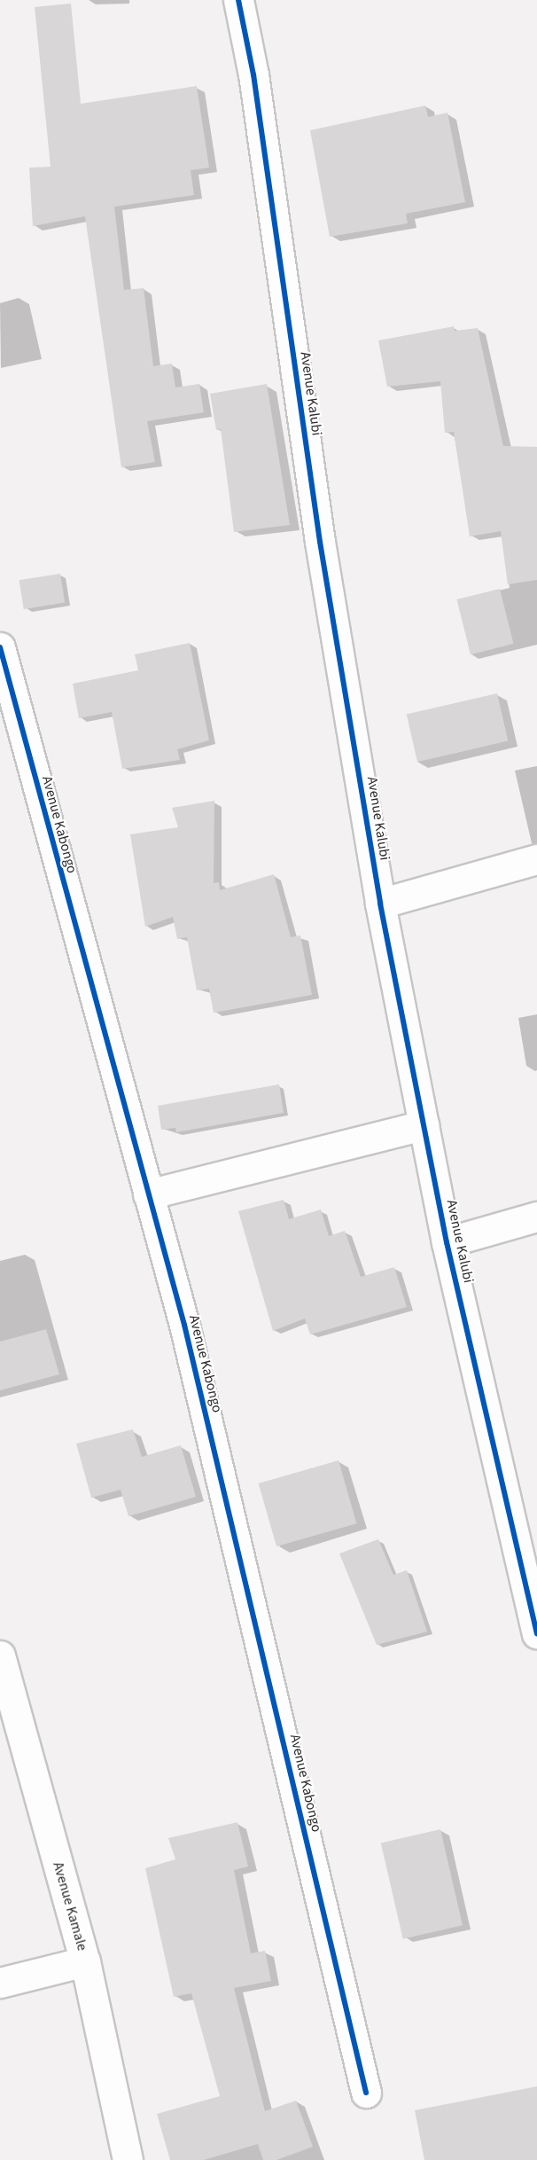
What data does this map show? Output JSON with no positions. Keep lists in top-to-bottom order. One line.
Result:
{"streets":{"street":["Avenue Kalubi","Avenue Kabongo","Avenue Kamale"]}}
